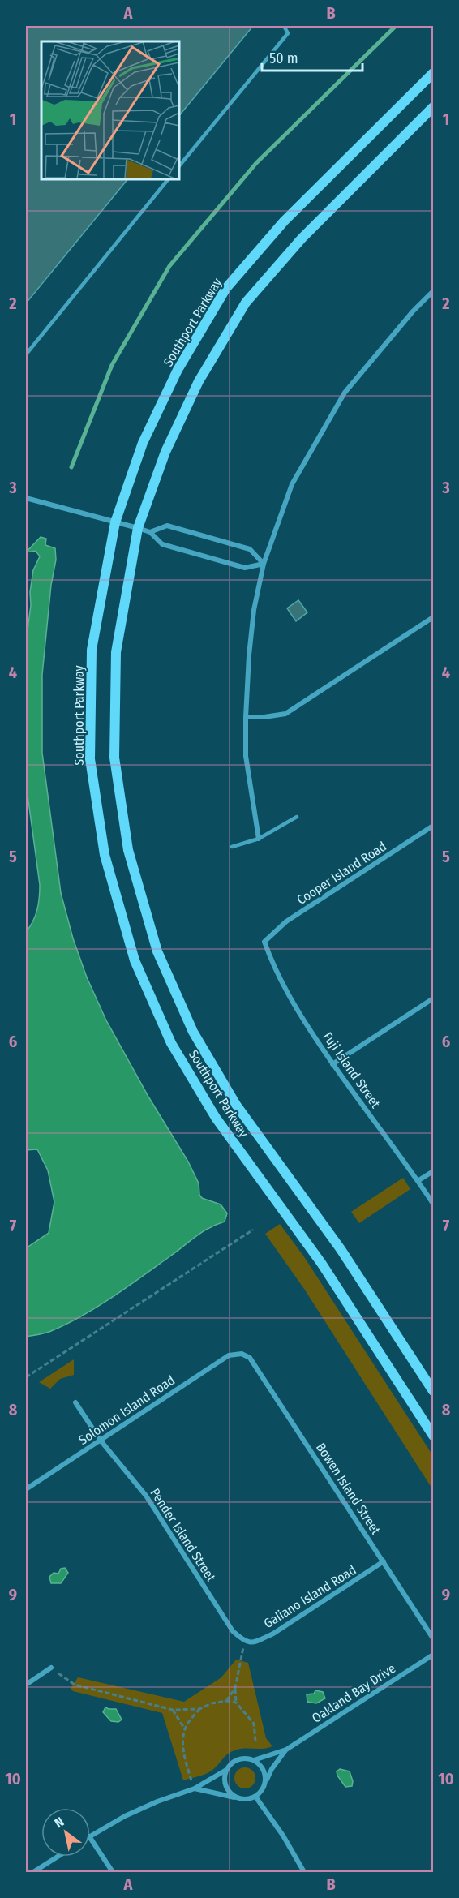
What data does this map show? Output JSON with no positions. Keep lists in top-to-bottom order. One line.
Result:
{"streets":{"main road":["Southport Parkway"],"street":["Cooper Island Road","Fuji Island Street","Solomon Island Road","Bowen Island Street","Pender Island Street","Galiano Island Road","Oakland Bay Drive"]},"crossings":[["Cooper Island Road","Fuji Island Street"],["Solomon Island Road","Bowen Island Street"],["Solomon Island Road","Pender Island Street"],["Bowen Island Street","Galiano Island Road"],["Pender Island Street","Galiano Island Road"]],"scale_bar":"50 m","north":"top left","grid":{"columns":["A","B"],"rows":["1","2","3","4","5","6","7","8","9","10"]}}
